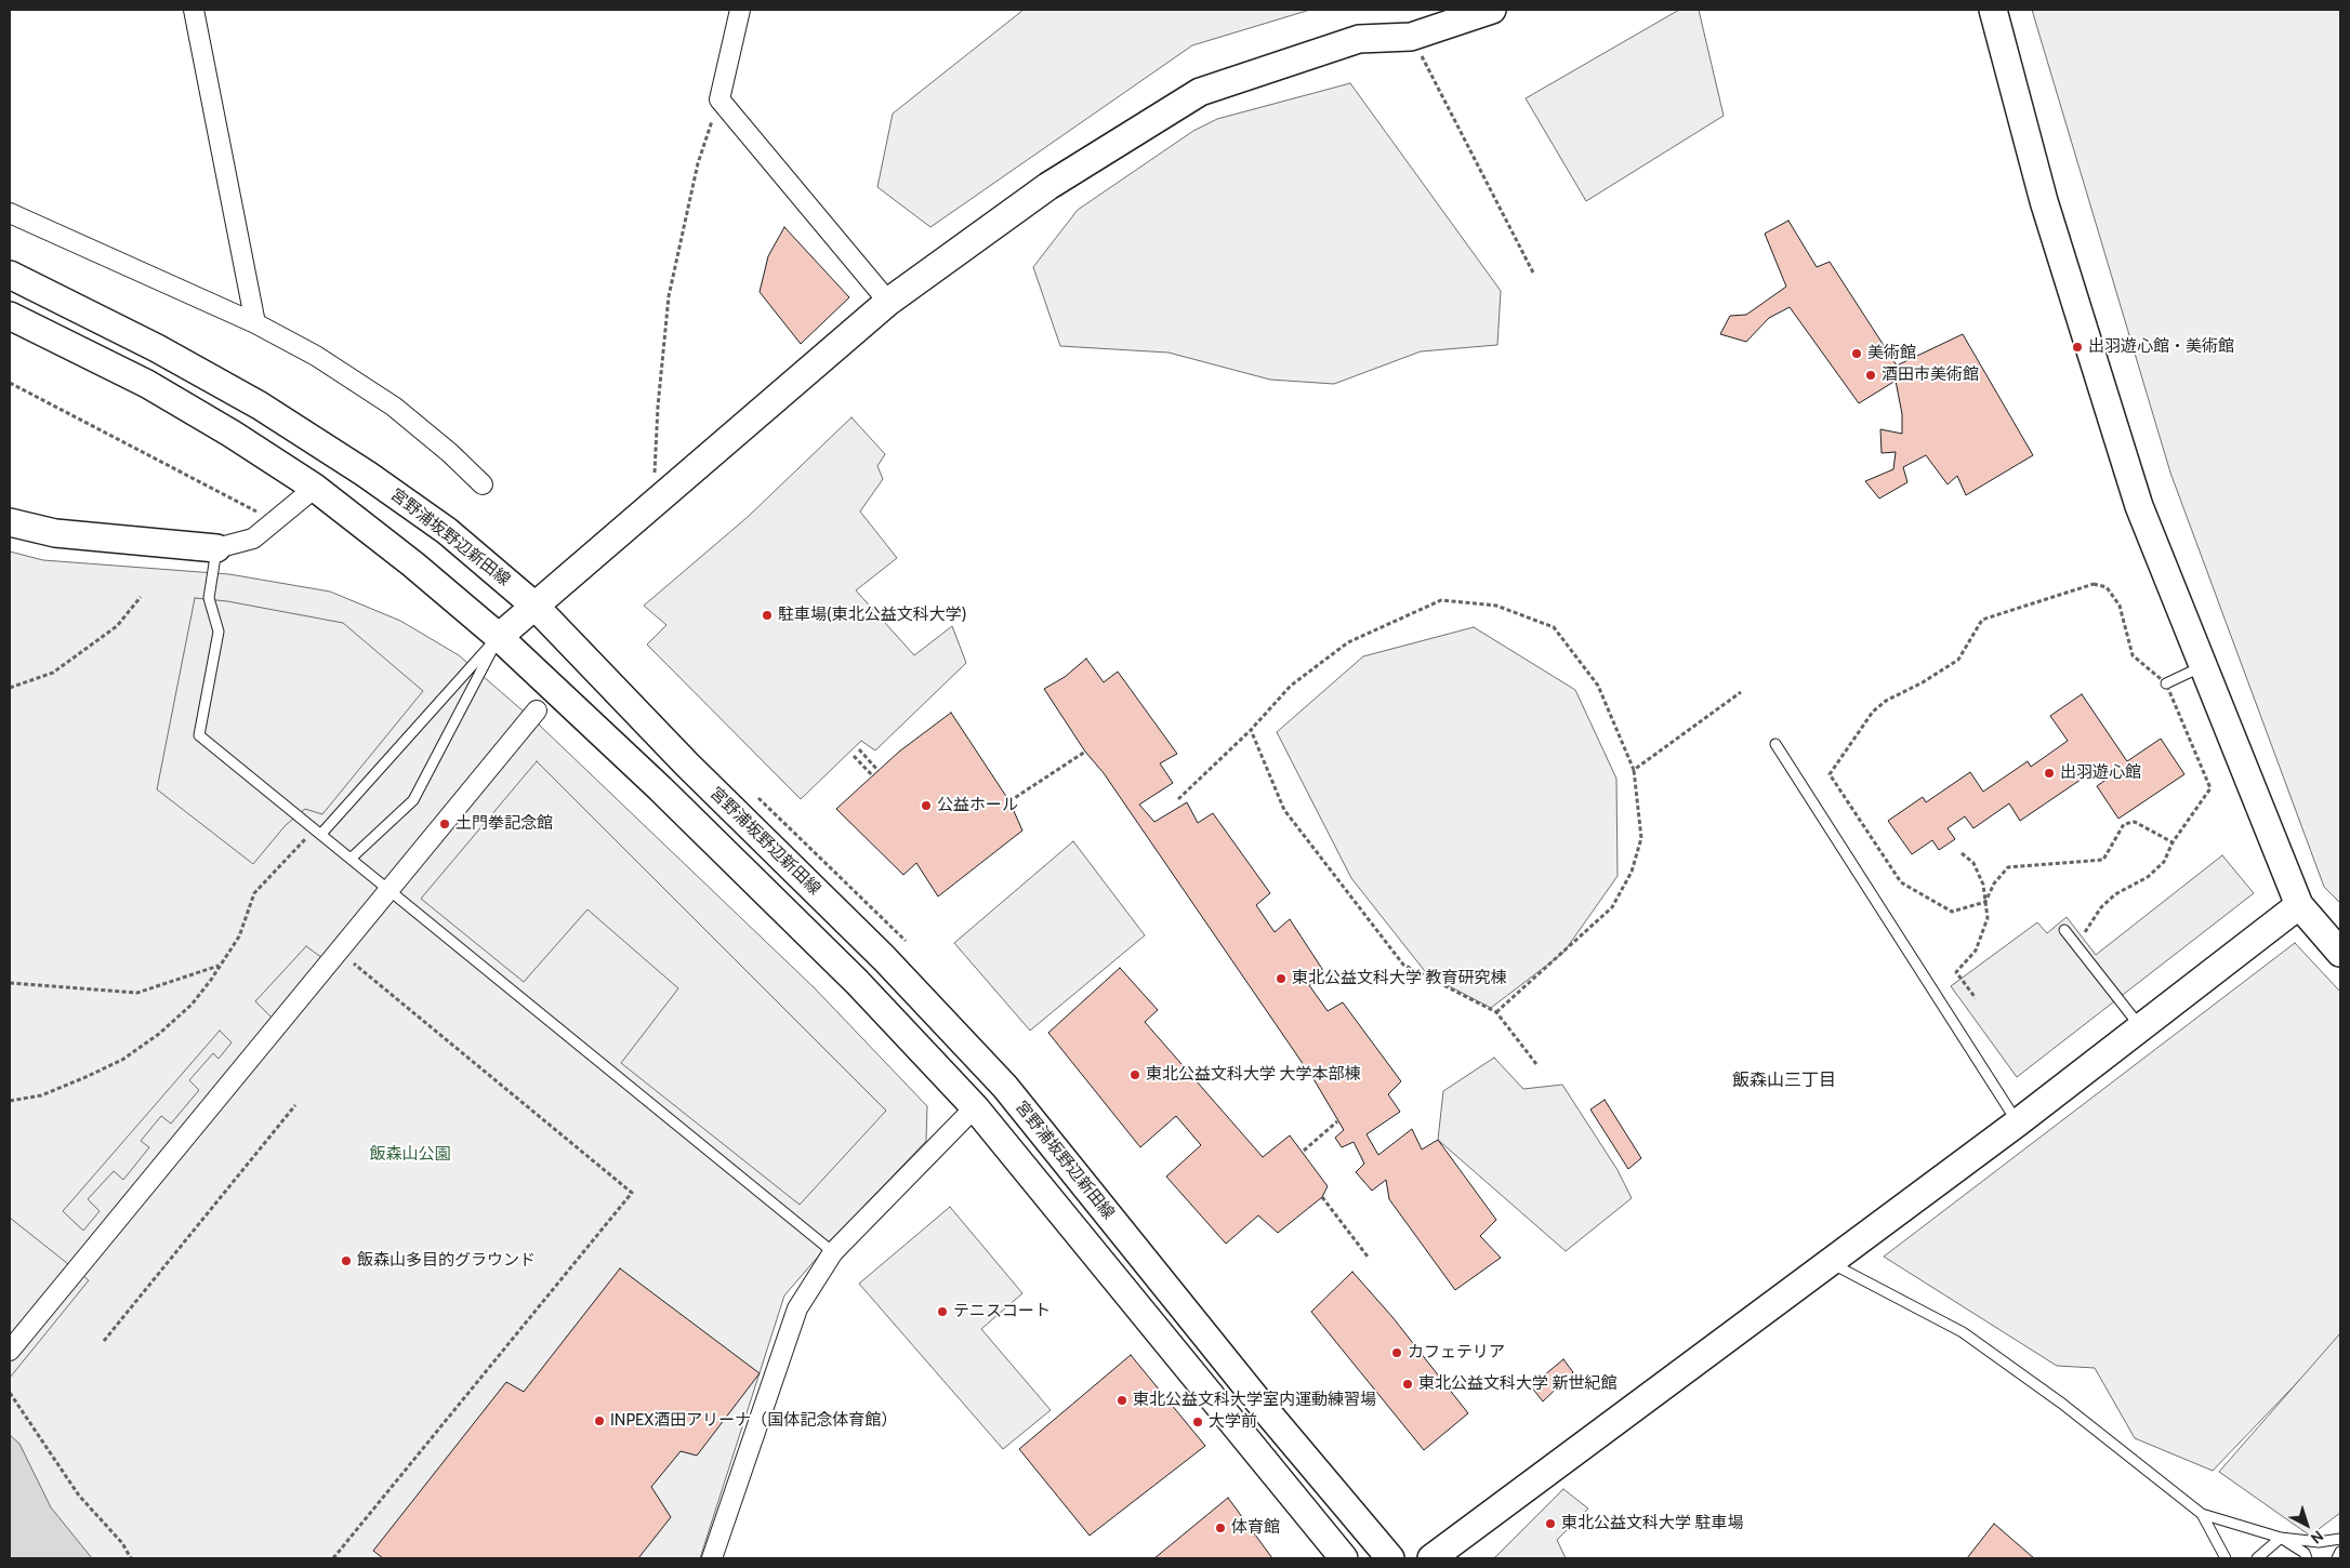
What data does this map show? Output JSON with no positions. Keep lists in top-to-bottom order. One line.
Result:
{"streets":{"main road":["宮野浦坂野辺新田線"]},"districts":["飯森山三丁目"],"parks":["飯森山公園"],"places":["出羽遊心館・美術館","美術館","酒田市美術館","駐車場(東北公益文科大学)","出羽遊心館","公益ホール","土門拳記念館","東北公益文科大学 教育研究棟","東北公益文科大学 大学本部棟","飯森山多目的グラウンド","テニスコート","カフェテリア","東北公益文科大学 新世紀館","東北公益文科大学室内運動練習場","INPEX酒田アリーナ（国体記念体育館）","大学前","東北公益文科大学 駐車場","体育館"],"north":"bottom right"}
